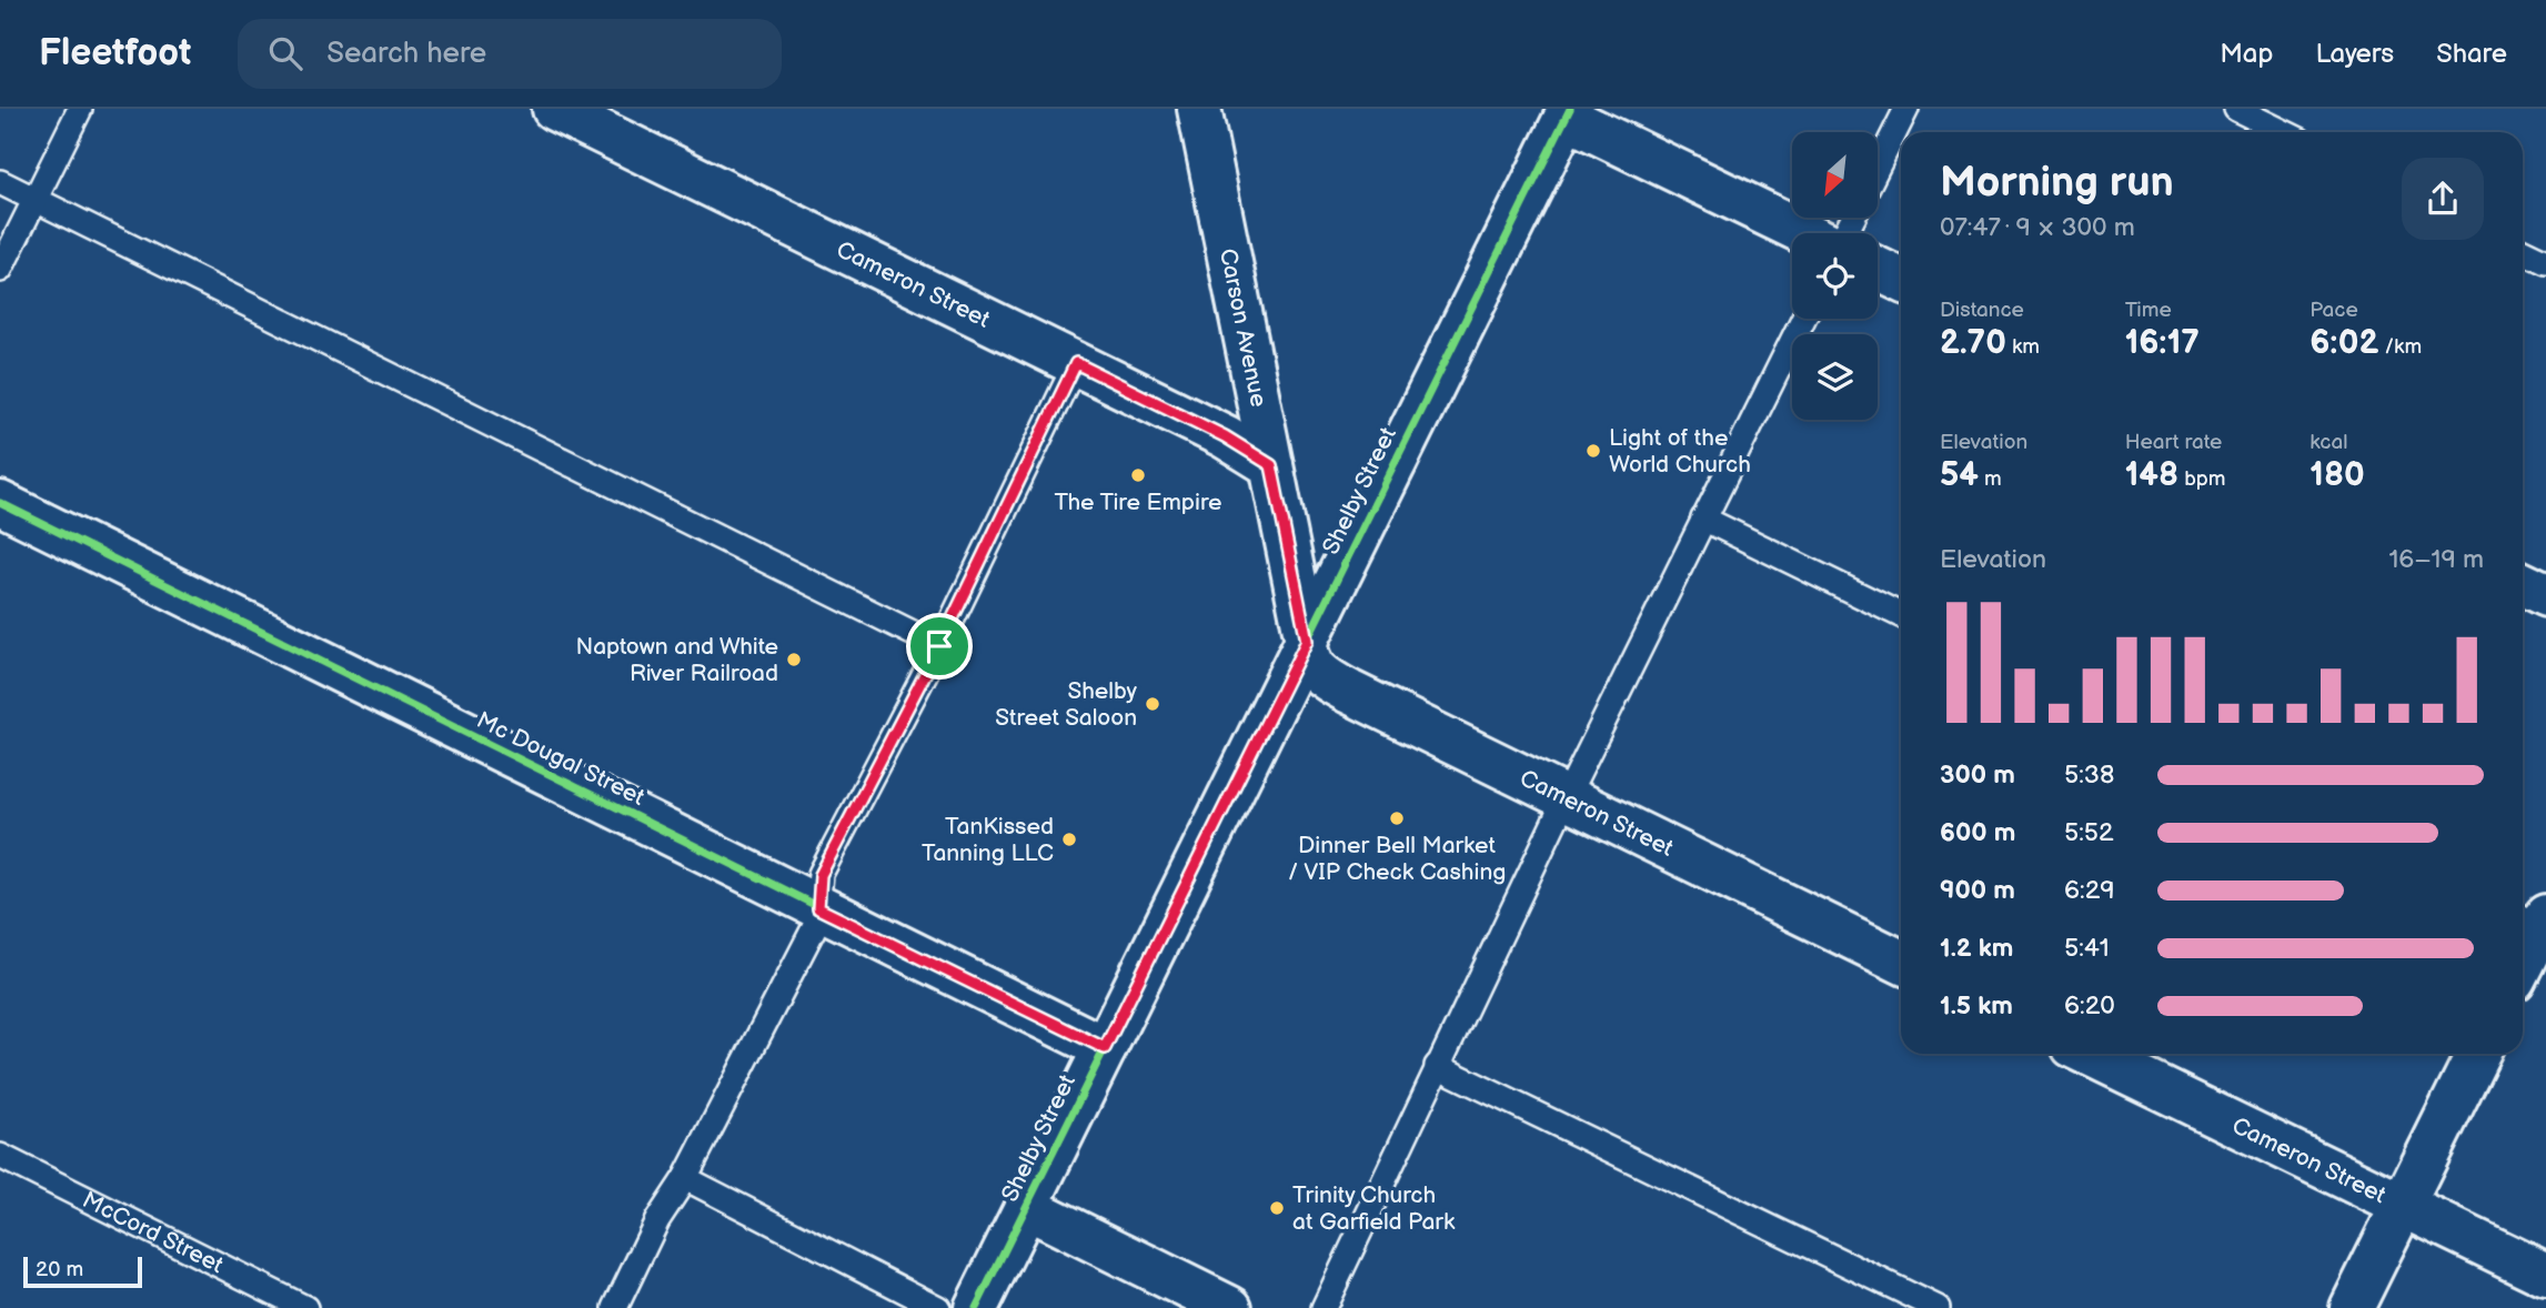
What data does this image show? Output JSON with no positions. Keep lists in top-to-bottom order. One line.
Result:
{"streets":{"street":["Cameron Street","Carson Avenue","Shelby Street","Mc Dougal Street"],"lane":["McCord Street"]},"crossings":[["Cameron Street","Carson Avenue"],["Cameron Street","Shelby Street"],["Carson Avenue","Shelby Street"],["Shelby Street","Mc Dougal Street"]],"places":["Light of the World Church","The Tire Empire","Naptown and White River Railroad","Shelby Street Saloon","Dinner Bell Market / VIP Check Cashing","TanKissed Tanning LLC","Trinity Church at Garfield Park"],"scale_bar":"20 m","north":"bottom left","page":{"header":"Fleetfoot","search":"Search here","nav":["Map","Layers","Share"],"heading":["Morning run","07:47 · 9 × 300 m"],"stats":[["Distance","2.70 km"],["Time","16:17"],["Pace","6:02 /km"],["Elevation","54 m"],["Heart rate","148 bpm"],["kcal","180"]],"chart":["Elevation","16–19 m"],"list":[{"name":"300 m","note":"5:38"},{"name":"600 m","note":"5:52"},{"name":"900 m","note":"6:29"},{"name":"1.2 km","note":"5:41"},{"name":"1.5 km","note":"6:20"}],"scale":"20 m"}}
